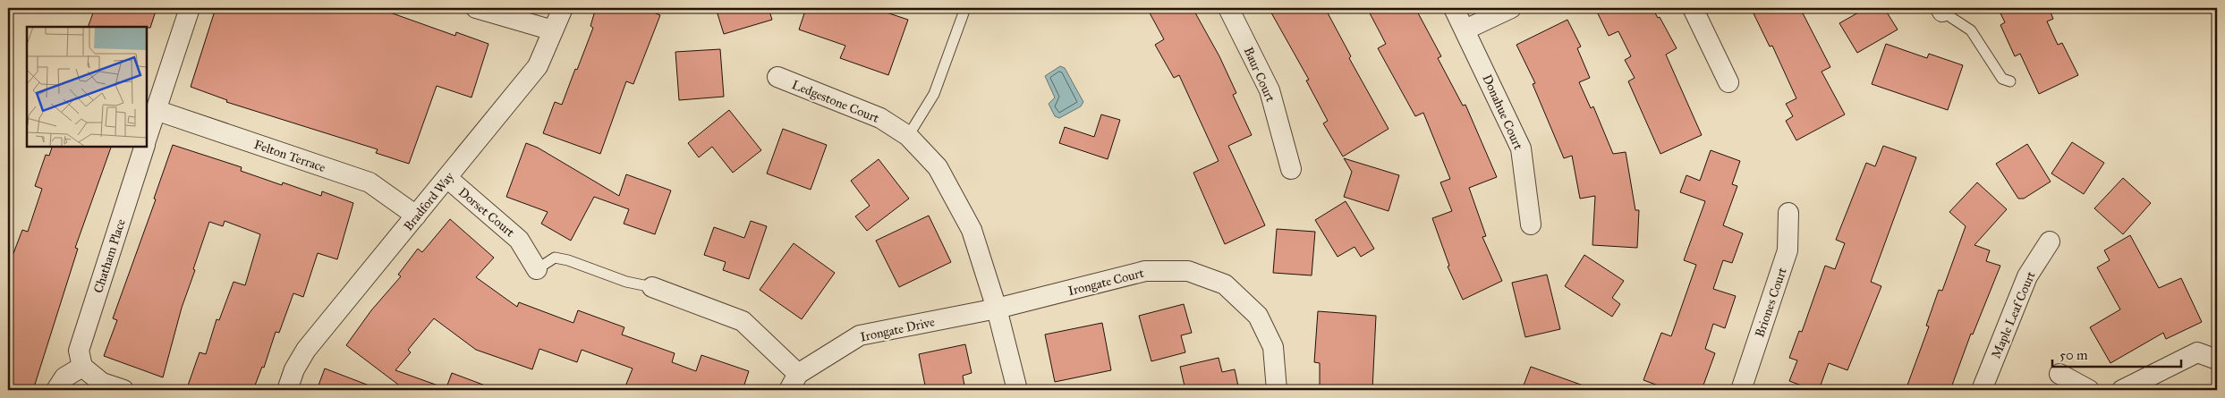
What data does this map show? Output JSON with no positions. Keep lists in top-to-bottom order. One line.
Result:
{"streets":{"street":["Baur Court","Ledgestone Court","Donahue Court","Felton Terrace","Bradford Way","Dorset Court","Chatham Place","Irongate Court","Briones Court","Maple Leaf Court","Irongate Drive"]},"crossings":[["Ledgestone Court","Irongate Court"],["Ledgestone Court","Irongate Drive"],["Felton Terrace","Bradford Way"],["Felton Terrace","Chatham Place"],["Bradford Way","Dorset Court"],["Irongate Court","Irongate Drive"]],"scale_bar":"50 m"}
